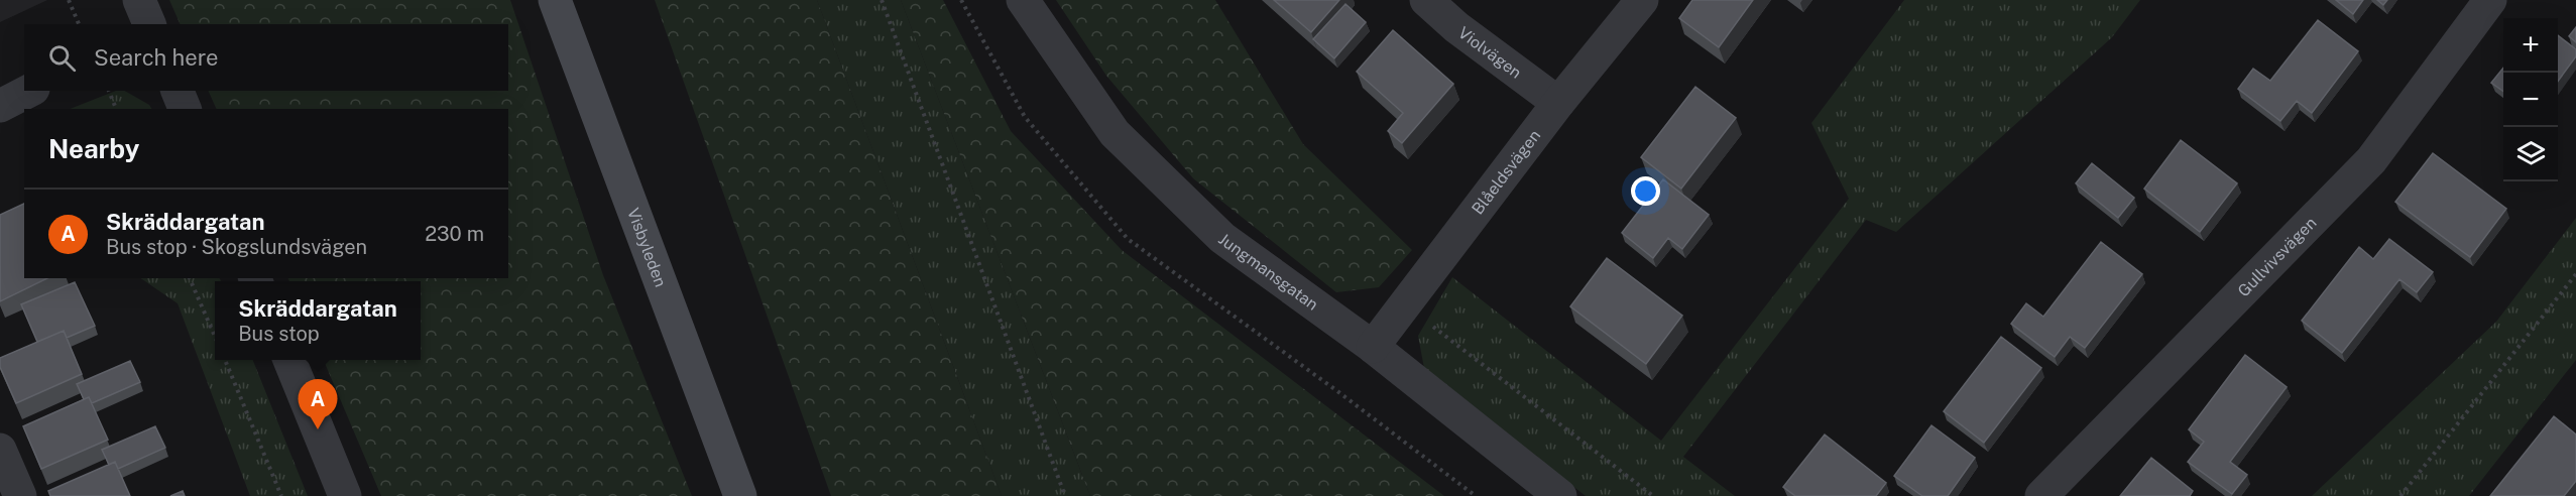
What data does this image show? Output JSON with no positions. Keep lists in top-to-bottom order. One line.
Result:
{"streets":{"main road":["Visbyleden"],"street":["Violvägen","Blåeldsvägen","Gullvivsvägen","Jungmansgatan"]},"crossings":[["Violvägen","Blåeldsvägen"],["Blåeldsvägen","Jungmansgatan"]],"page":{"map_buttons":["+","−"],"search":"Search here","heading":"Nearby","list":[{"mark":"A","name":"Skräddargatan","note":"Bus stop · Skogslundsvägen","value":"230 m"}],"popup":["Skräddargatan","Bus stop"],"pins":"A"}}
